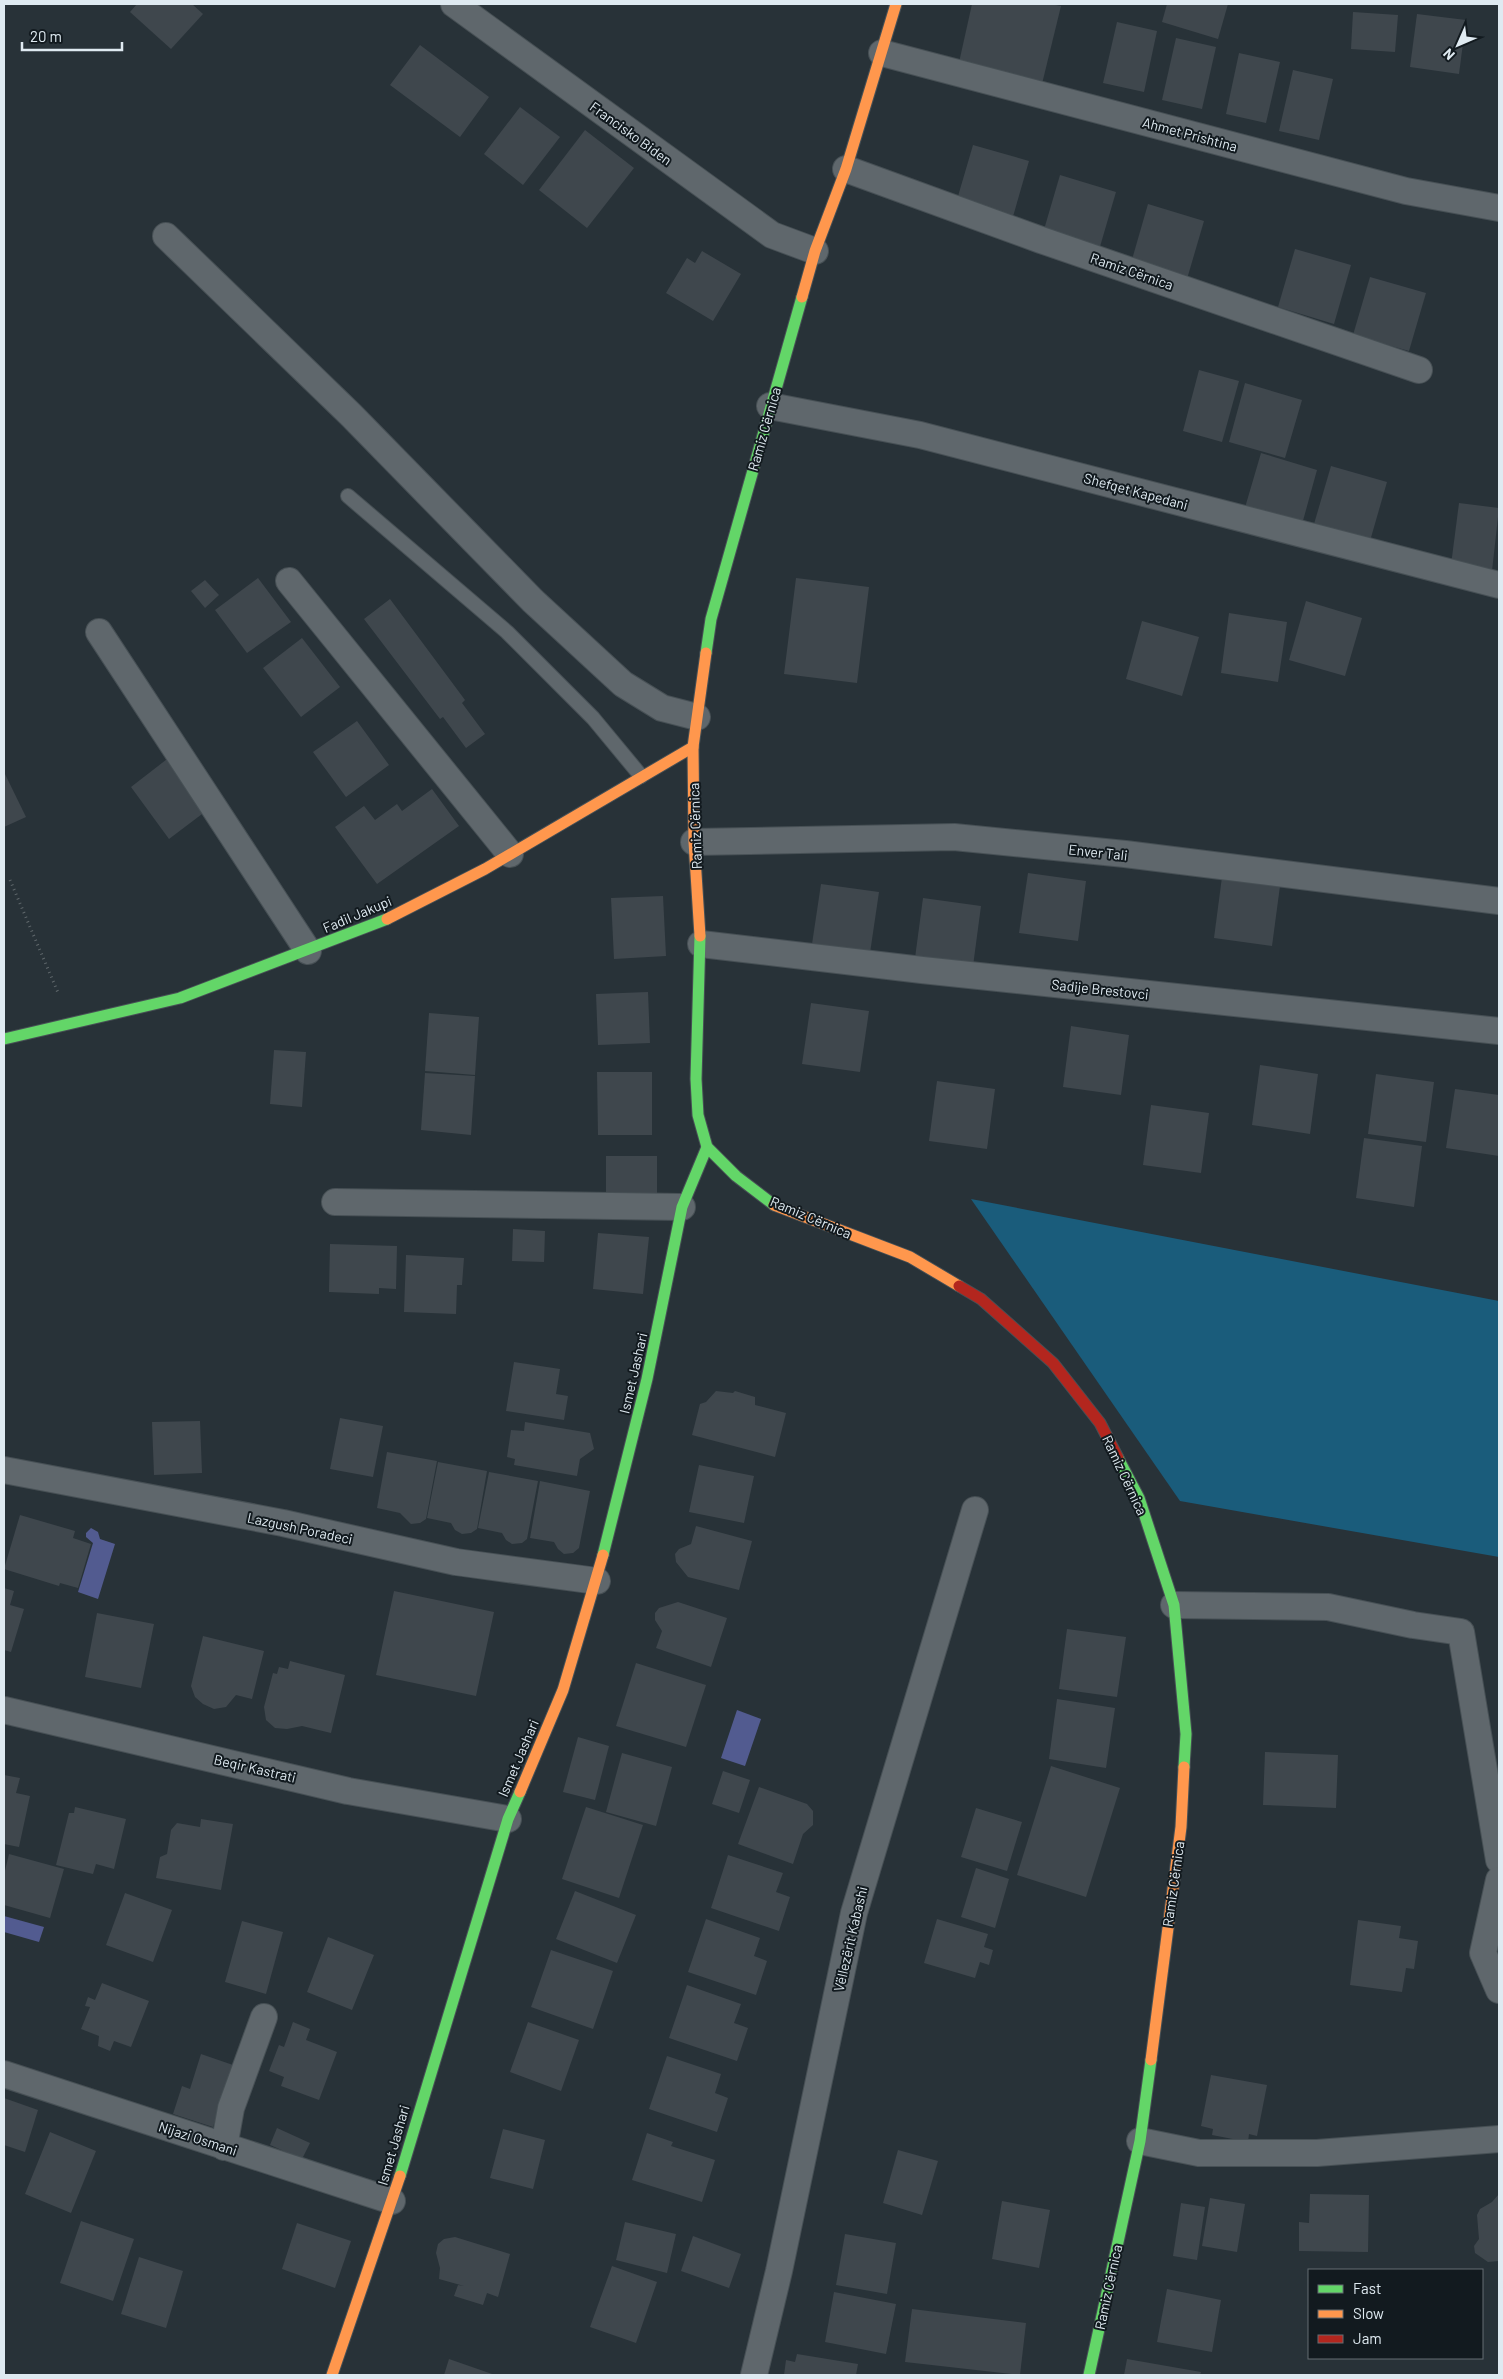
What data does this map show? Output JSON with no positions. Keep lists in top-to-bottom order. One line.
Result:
{"streets":{"street":["Francisko Biden","Ahmet Prishtina","Ramiz Cërnica","Shefqet Kapedani","Enver Tali","Fadil Jakupi","Sadije Brestovci","Ismet Jashari","Lazgush Poradeci","Beqir Kastrati","Vëllezërit Kabashi","Nijazi Osmani"]},"crossings":[["Francisko Biden","Ramiz Cërnica"],["Ahmet Prishtina","Ramiz Cërnica"],["Ramiz Cërnica","Shefqet Kapedani"],["Ramiz Cërnica","Enver Tali"],["Ramiz Cërnica","Fadil Jakupi"],["Ramiz Cërnica","Sadije Brestovci"],["Ramiz Cërnica","Ismet Jashari"],["Ismet Jashari","Lazgush Poradeci"],["Ismet Jashari","Beqir Kastrati"],["Ismet Jashari","Nijazi Osmani"]],"legend":["Fast","Slow","Jam"],"scale_bar":"20 m","north":"bottom left"}
